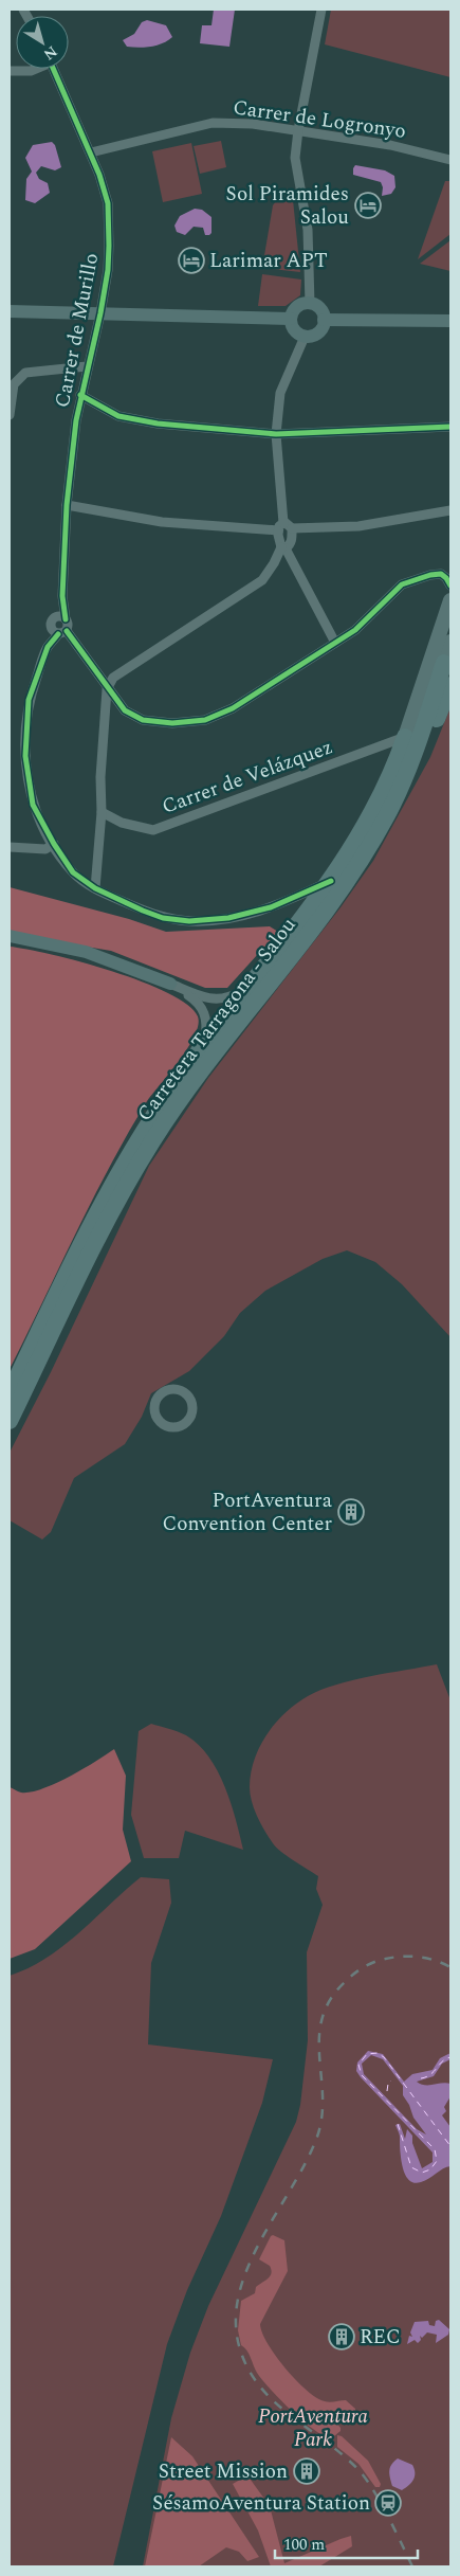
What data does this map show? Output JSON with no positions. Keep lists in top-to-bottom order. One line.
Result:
{"streets":{"highway":["Carretera Tarragona - Salou"],"street":["Carrer de Logronyo","Carrer de Murillo","Carrer de Velázquez"]},"crossings":[["Carrer de Logronyo","Carrer de Murillo"],["Carrer de Velázquez","Carretera Tarragona - Salou"]],"parks":["PortAventura Park"],"places":{"hotel":["Sol Piramides Salou","Larimar APT"],"building":["PortAventura Convention Center","REC","Street Mission"],"station":["SésamoAventura Station"]},"scale_bar":"100 m","north":"bottom right"}
